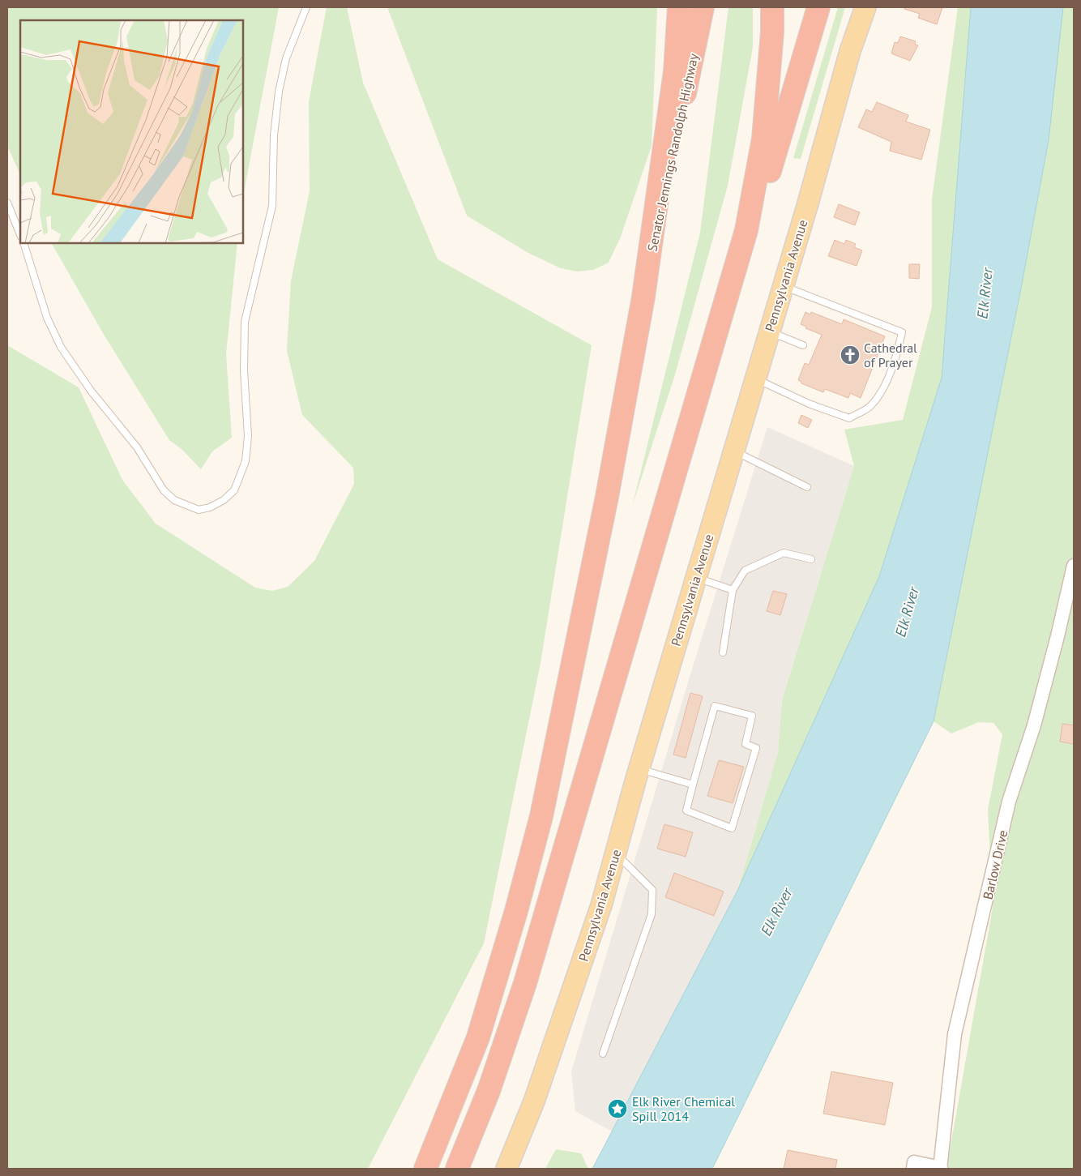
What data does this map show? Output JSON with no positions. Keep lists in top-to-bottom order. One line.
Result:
{"streets":{"highway":["Senator Jennings Randolph Highway"],"main road":["Pennsylvania Avenue"],"street":["Barlow Drive"]},"water":["Elk River"],"places":{"church":["Cathedral of Prayer"],"place":["Elk River Chemical Spill 2014"]}}
